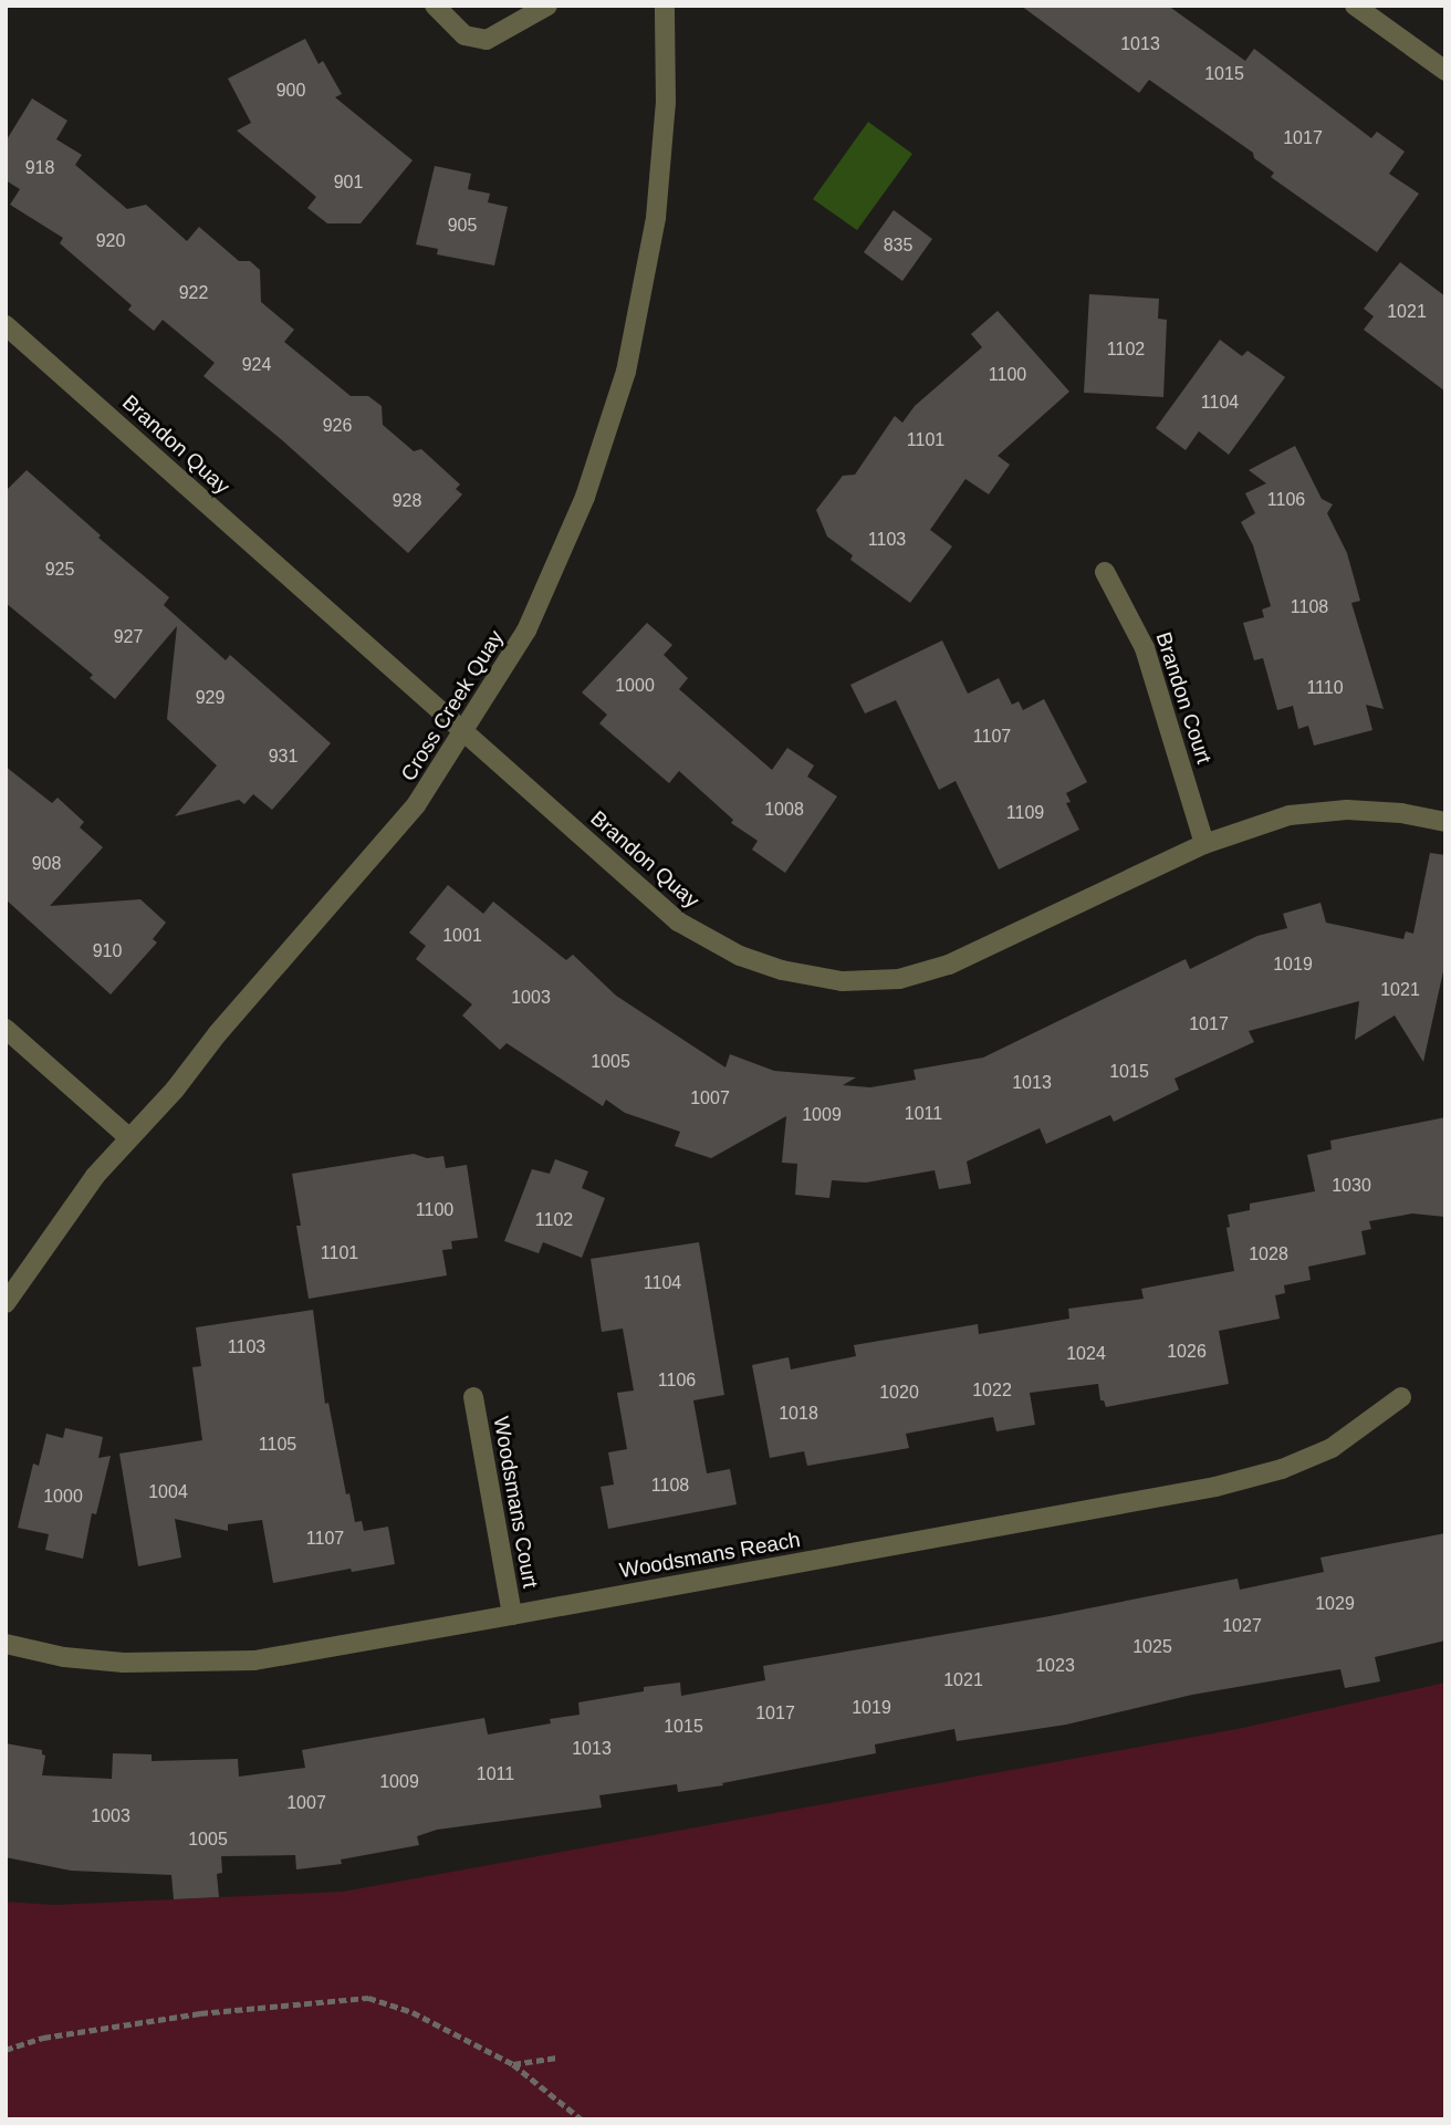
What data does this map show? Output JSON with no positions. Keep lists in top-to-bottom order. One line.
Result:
{"streets":{"street":["Brandon Quay","Brandon Court","Cross Creek Quay","Woodsmans Court","Woodsmans Reach"]},"crossings":[["Brandon Quay","Brandon Court"],["Brandon Quay","Cross Creek Quay"],["Woodsmans Court","Woodsmans Reach"]],"house_numbers":["1013","1015","900","1017","918","901","905","920","835","922","1021","1102","924","1100","1104","926","1101","1106","928","1103","925","1108","927","1000","1110","929","1107","931","1008","1109","908","1001","910","1019","1021","1003","1017","1005","1015","1013","1007","1011","1009","1030","1100","1102","1101","1028","1104","1103","1026","1024","1106","1022","1020","1018","1105","1108","1004","1000","1107","1029","1027","1025","1023","1021","1019","1017","1015","1013","1011","1009","1007","1003","1005"]}
